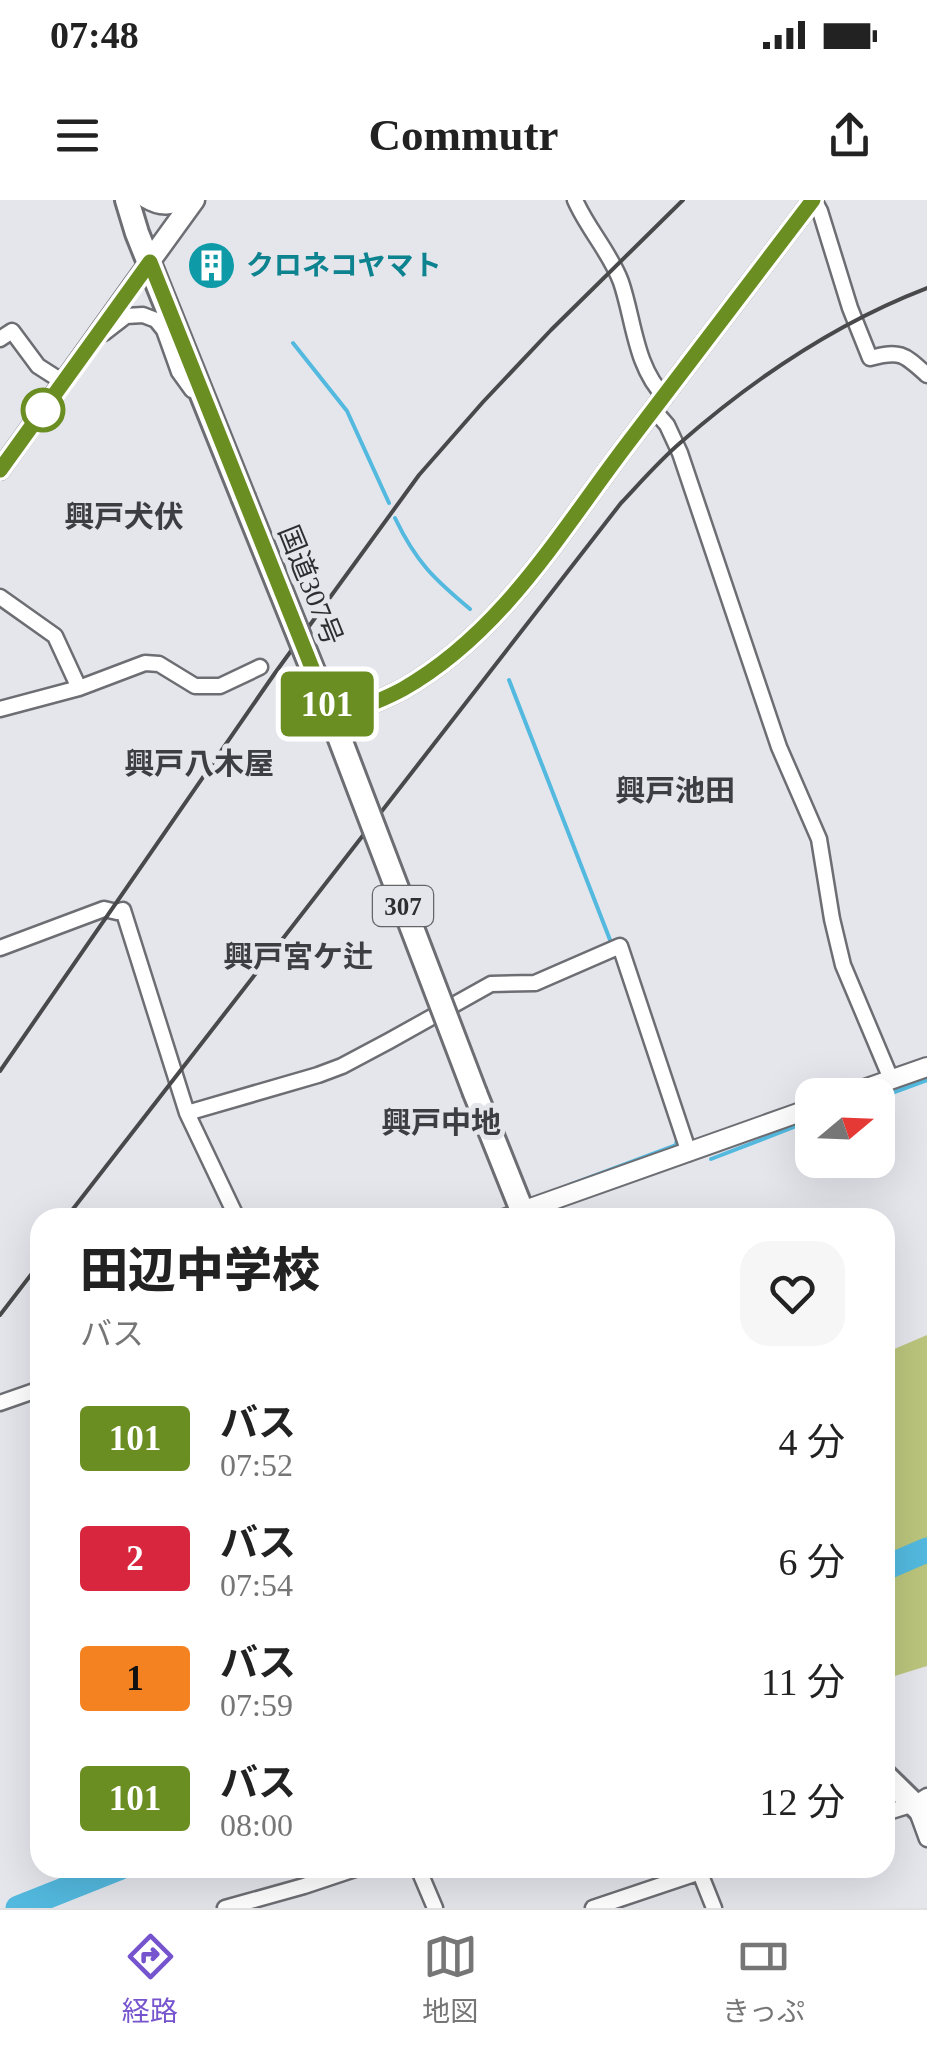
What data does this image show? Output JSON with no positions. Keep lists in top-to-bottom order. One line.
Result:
{"streets":{"highway":["国道307号","307"]},"districts":["興戸犬伏","興戸八木屋","興戸池田","興戸宮ケ辻","興戸中地"],"places":{"building":["クロネコヤマト"]},"lines":["bus line 101"],"north":"right","page":{"status":"07:48","header":"Commutr","on_map":"101","heading":["田辺中学校","バス"],"list":[{"mark":"101","name":"バス","note":"07:52","value":"4 分"},{"mark":"2","name":"バス","note":"07:54","value":"6 分"},{"mark":"1","name":"バス","note":"07:59","value":"11 分"},{"mark":"101","name":"バス","note":"08:00","value":"12 分"}],"tabs":["経路","地図","きっぷ"]}}
